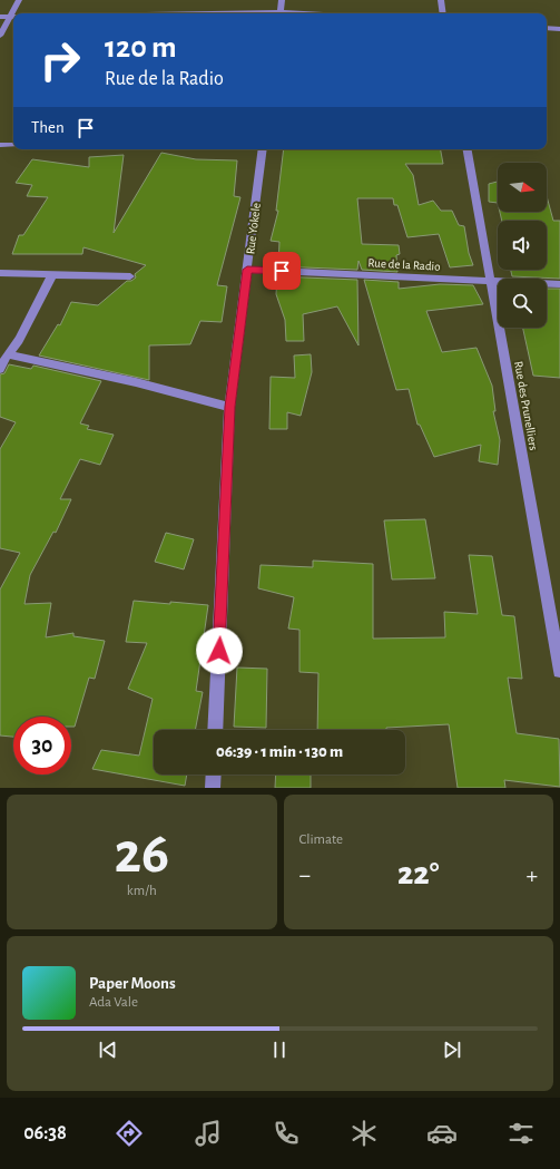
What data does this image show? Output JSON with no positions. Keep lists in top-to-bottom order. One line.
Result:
{"streets":{"street":["Rue Yokele","Rue de la Radio","Rue des Prunelliers"]},"crossings":[["Rue Yokele","Rue de la Radio"],["Rue de la Radio","Rue des Prunelliers"]],"north":"right","page":{"turn":["120 m","Rue de la Radio"],"then":"Then","limit":"30","trip":"06:39 · 1 min · 130 m","tile":[["26","km/h"],"Climate"],"heat":["−","22°","+"],"song":["Paper Moons","Ada Vale"],"tabs":"06:38"}}
